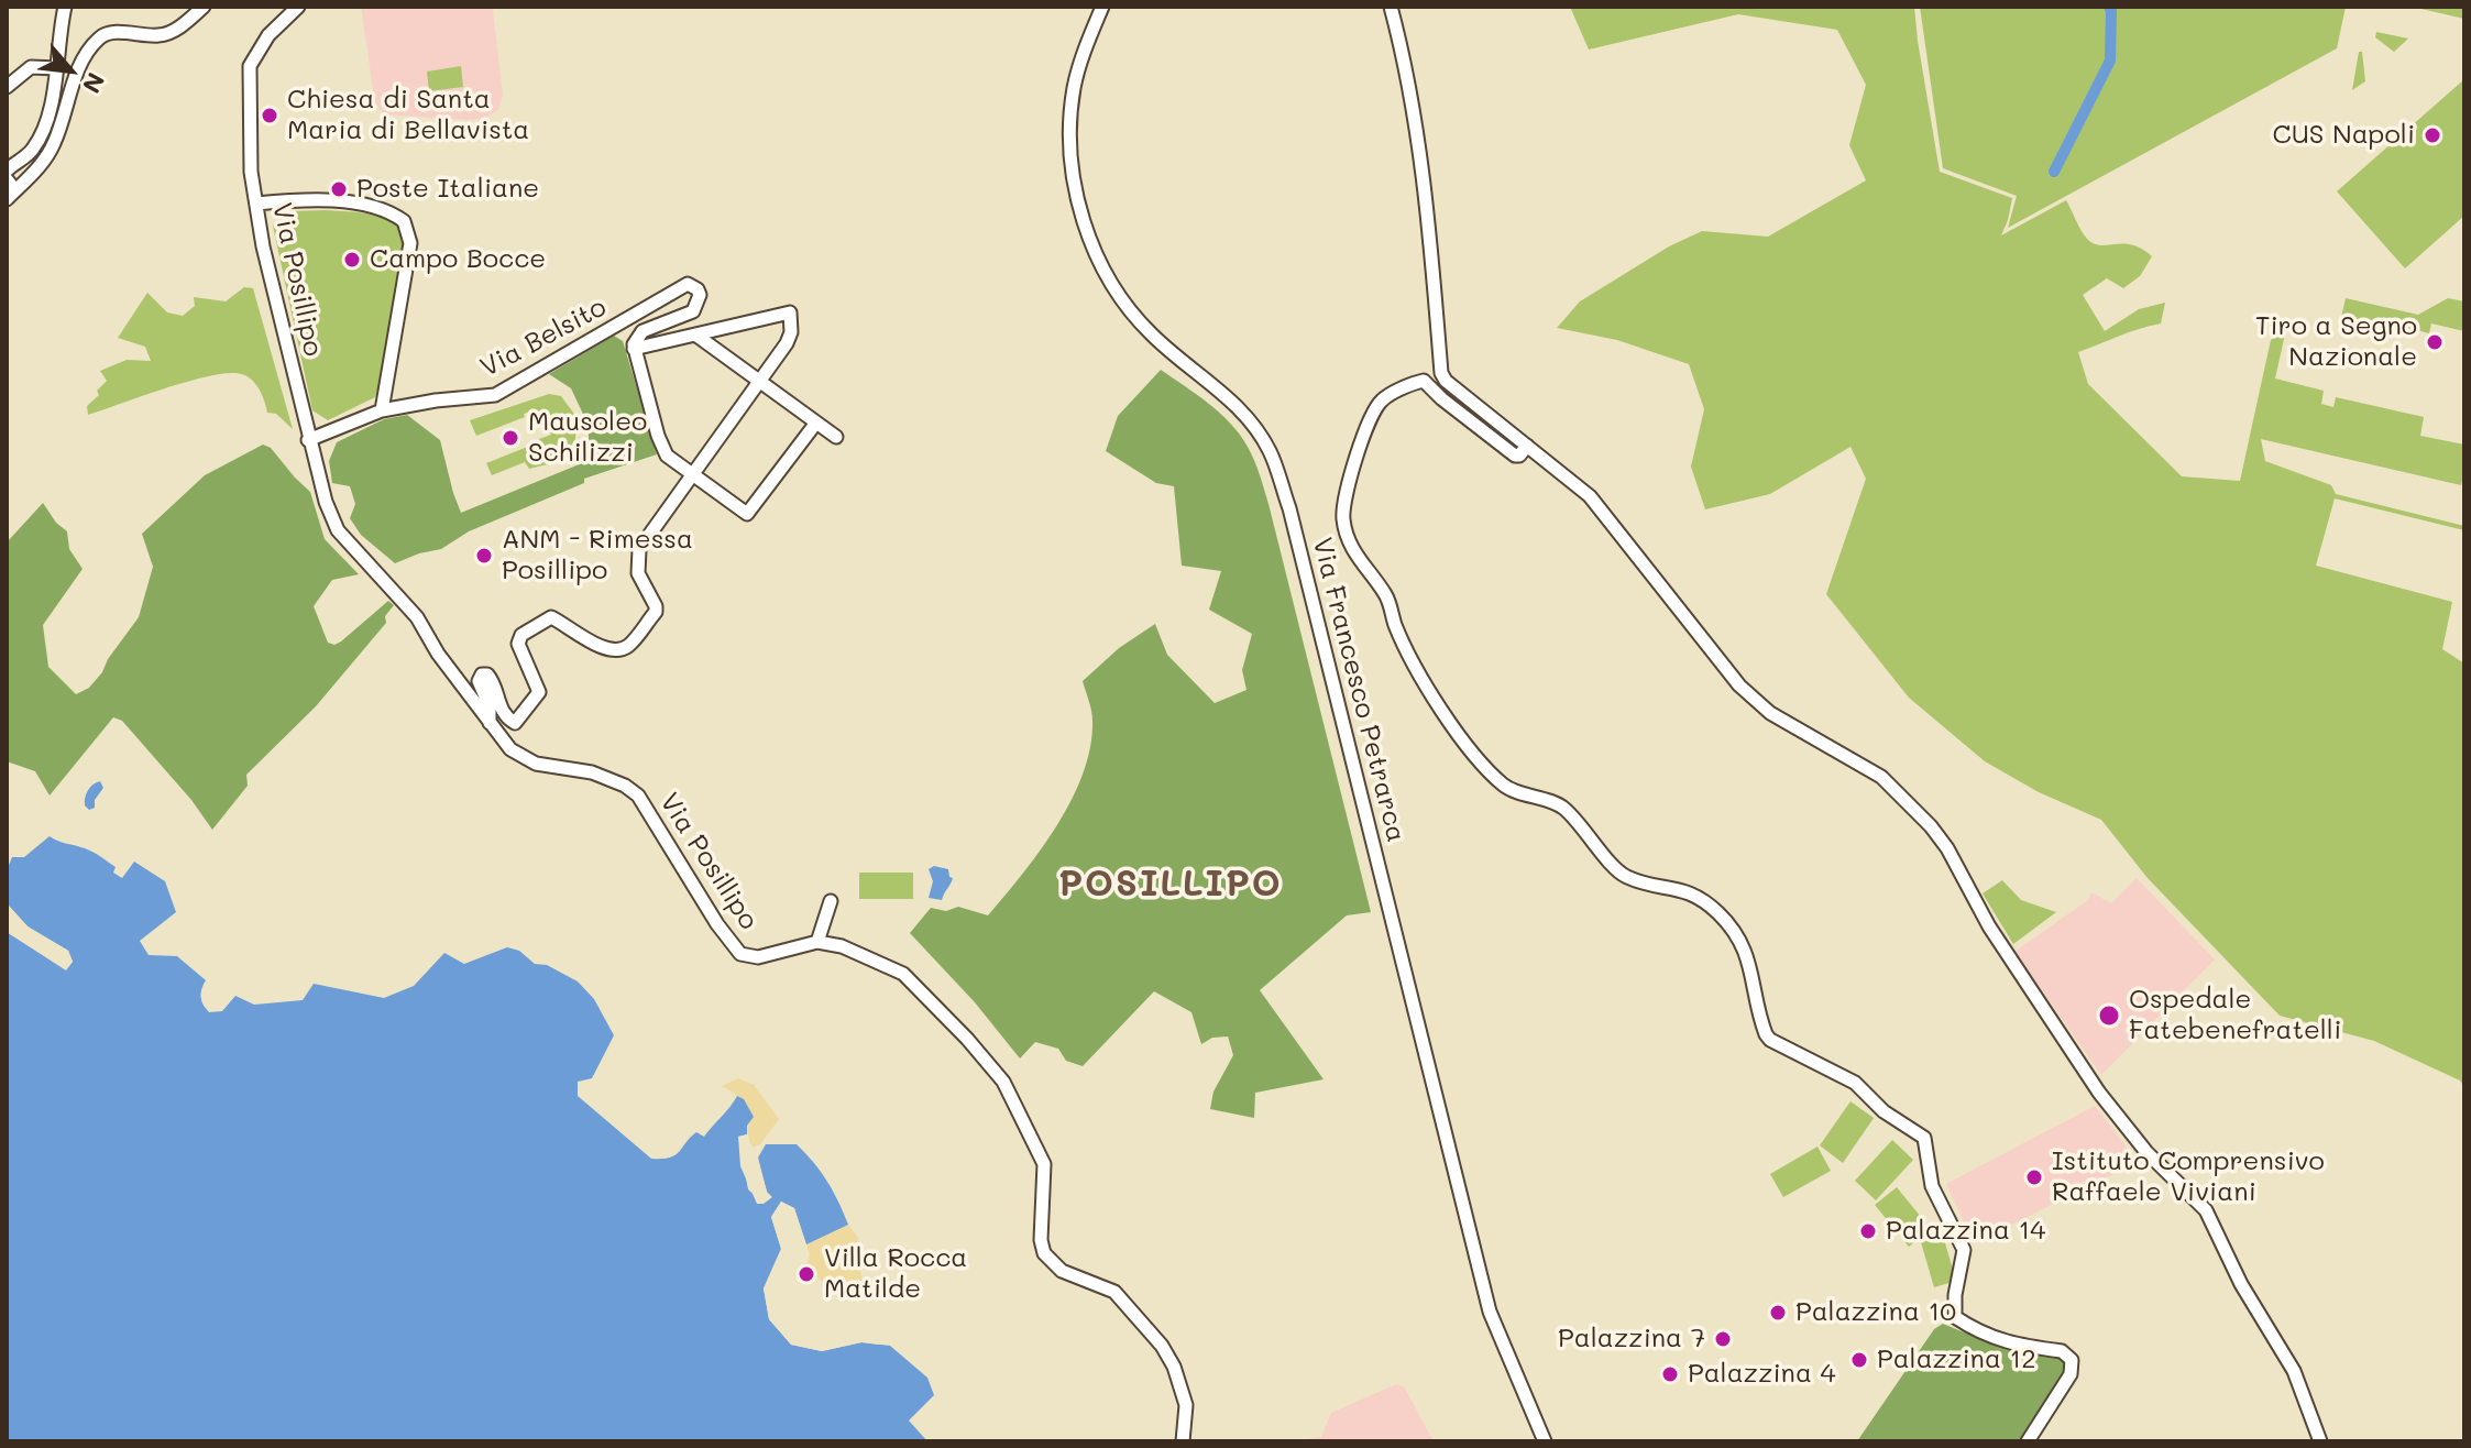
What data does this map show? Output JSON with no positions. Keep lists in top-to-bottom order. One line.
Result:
{"streets":{"street":["Via Posillipo","Via Belsito","Via Francesco Petrarca"]},"crossings":[["Via Posillipo","Via Belsito"]],"districts":["POSILLIPO"],"places":["Chiesa di Santa Maria di Bellavista","CUS Napoli","Poste Italiane","Campo Bocce","Tiro a Segno Nazionale","Mausoleo Schilizzi","ANM - Rimessa Posillipo","Ospedale Fatebenefratelli","Istituto Comprensivo Raffaele Viviani","Palazzina 14","Villa Rocca Matilde","Palazzina 10","Palazzina 7","Palazzina 12","Palazzina 4"],"north":"bottom right"}
